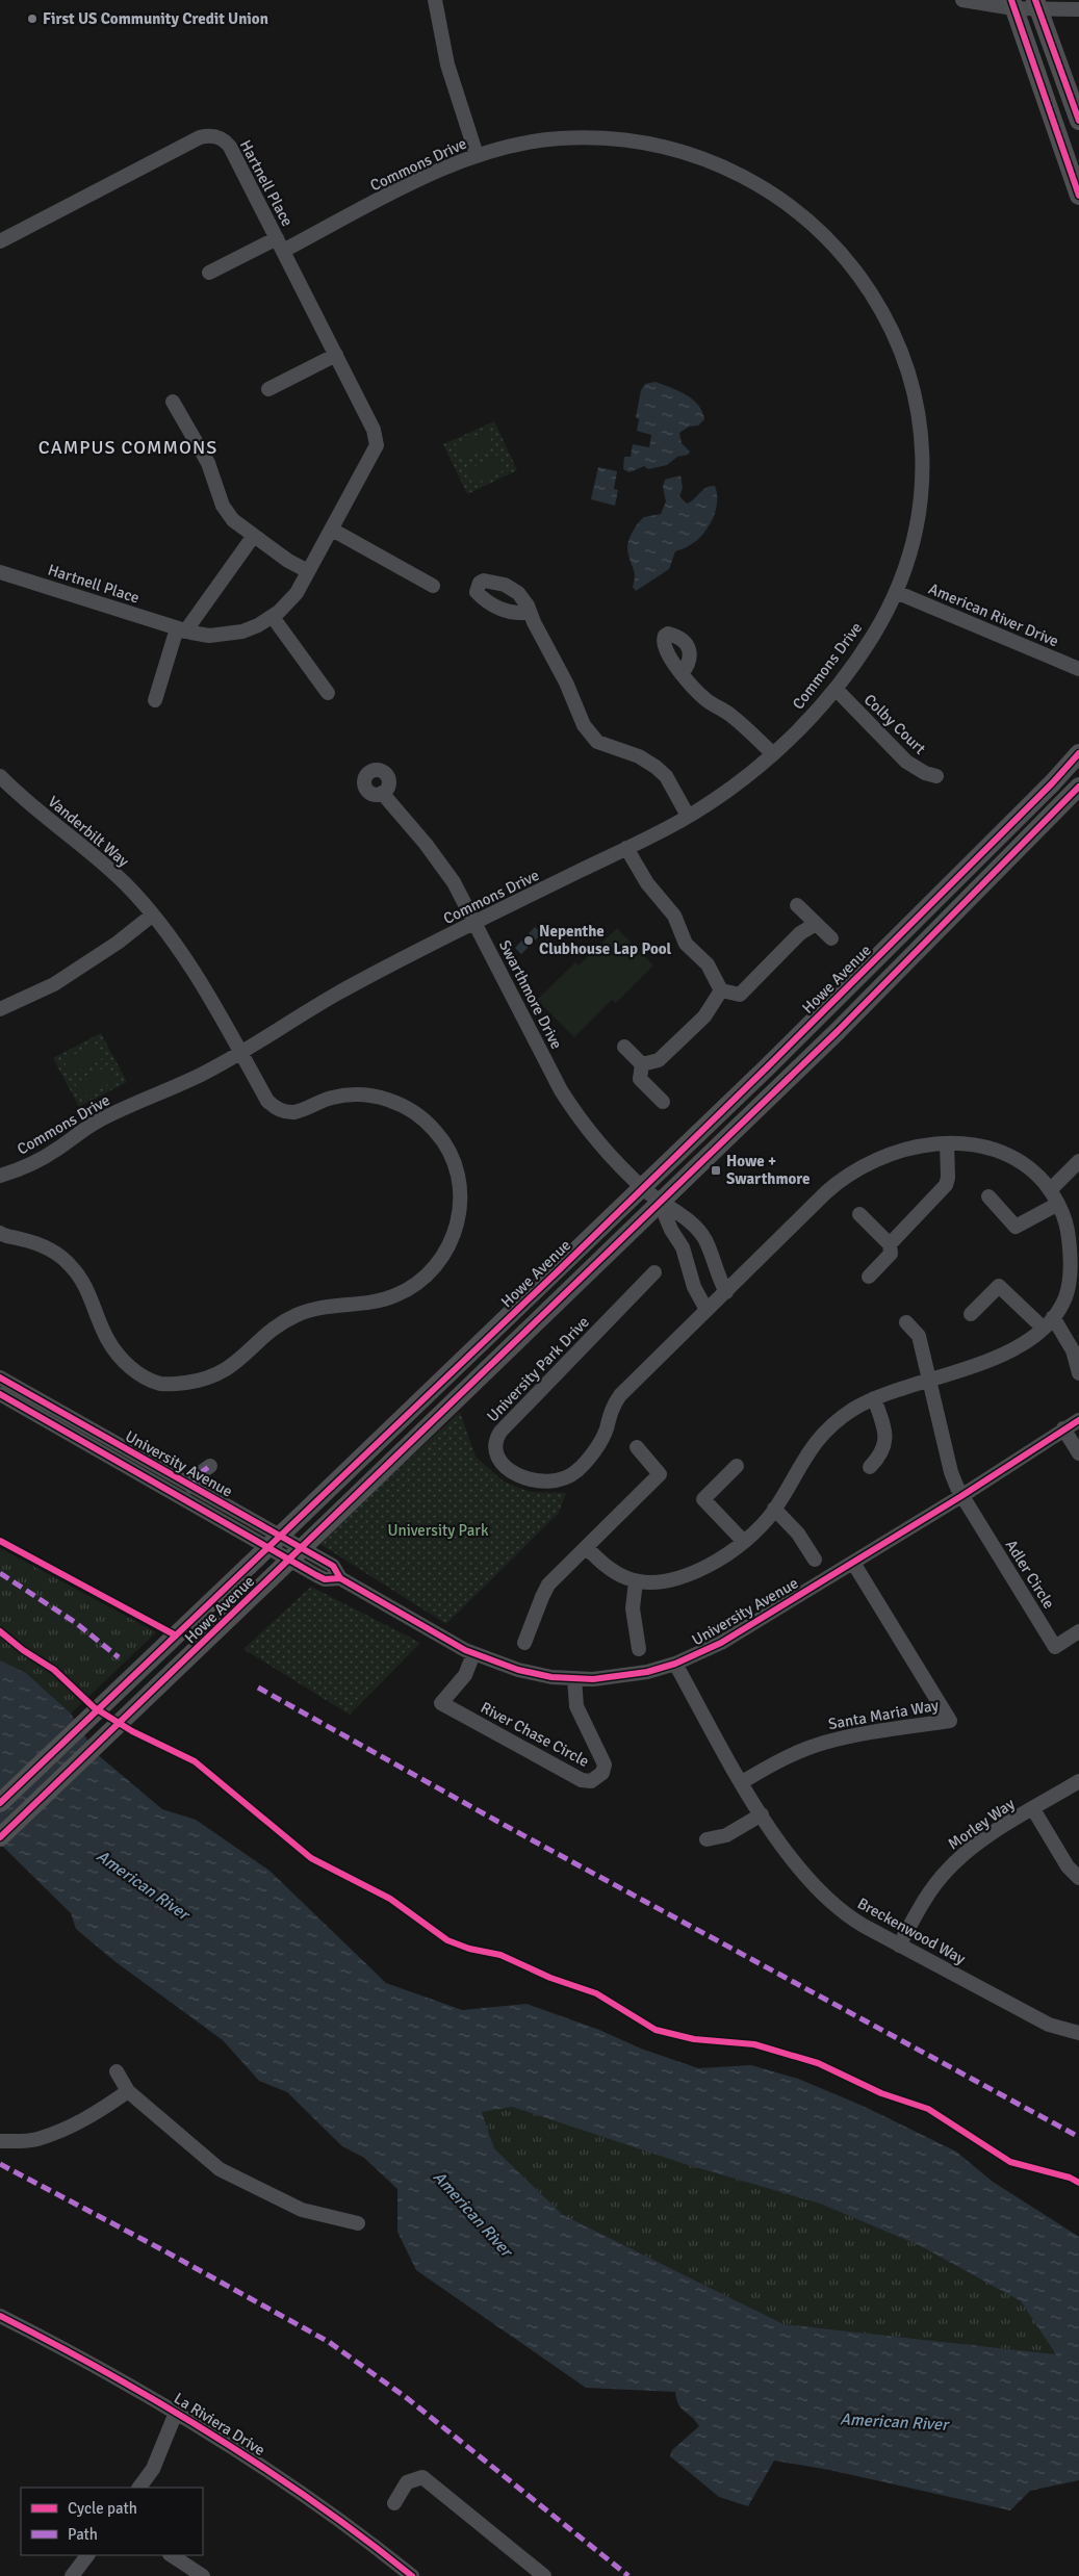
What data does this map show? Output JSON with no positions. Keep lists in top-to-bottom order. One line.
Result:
{"streets":{"main road":["Howe Avenue"],"street":["Commons Drive","Hartnell Place","American River Drive","Colby Court","Vanderbilt Way","Swarthmore Drive","University Park Drive","University Avenue","Adler Circle","Santa Maria Way","River Chase Circle","Morley Way","Breckenwood Way","La Riviera Drive"]},"crossings":[["Commons Drive","Hartnell Place"],["Commons Drive","American River Drive"],["Commons Drive","Colby Court"],["Commons Drive","Vanderbilt Way"],["Commons Drive","Swarthmore Drive"],["Howe Avenue","Swarthmore Drive"],["University Avenue","Adler Circle"],["University Avenue","Santa Maria Way"],["University Avenue","River Chase Circle"],["University Avenue","Breckenwood Way"],["Santa Maria Way","Breckenwood Way"],["Morley Way","Breckenwood Way"]],"districts":["CAMPUS COMMONS"],"water":["American River"],"parks":["University Park"],"places":{"other":["First US Community Credit Union","Nepenthe Clubhouse Lap Pool"],"transit":["Howe + Swarthmore"]},"legend":["Cycle path","Path"]}
